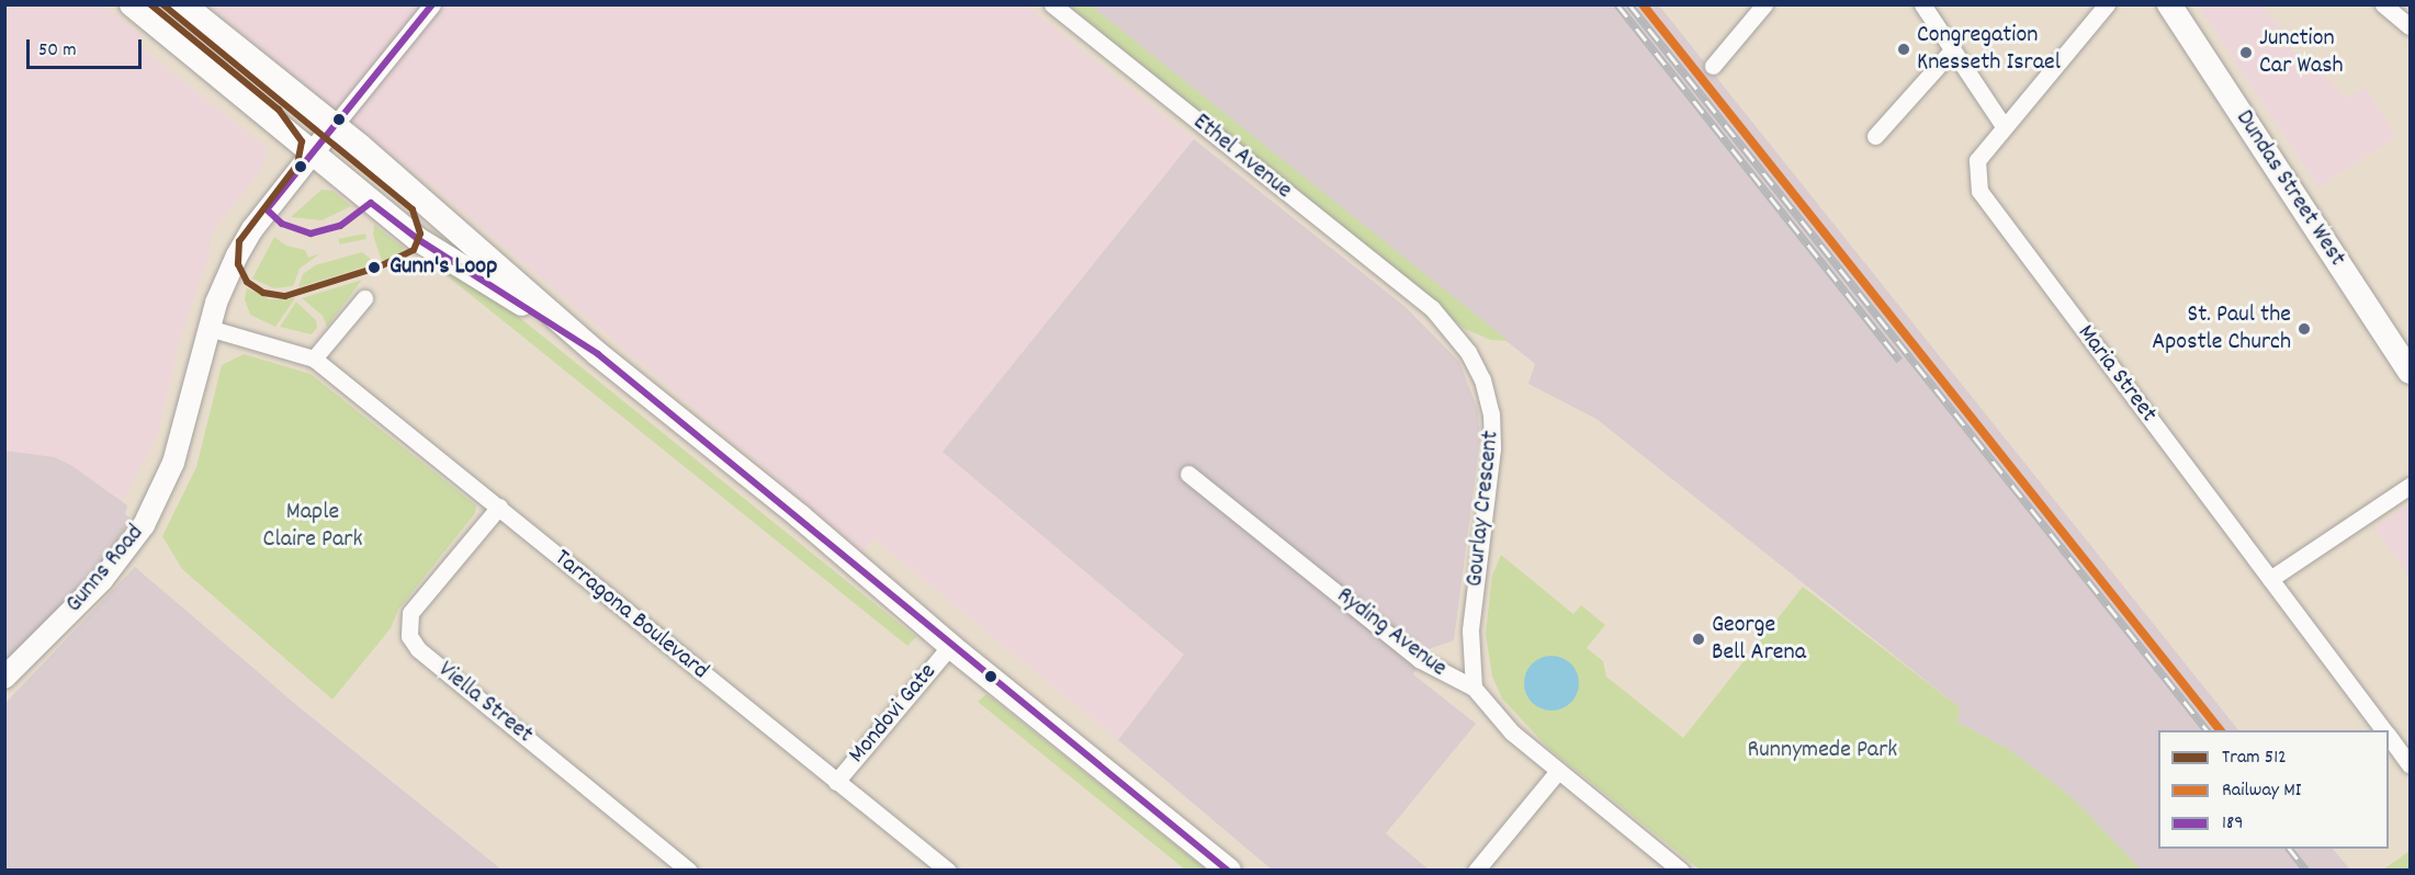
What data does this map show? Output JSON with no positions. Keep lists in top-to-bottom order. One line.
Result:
{"streets":{"main road":["Dundas Street West"],"street":["Ethel Avenue","Maria Street","Gourlay Crescent","Gunns Road","Tarragona Boulevard","Ryding Avenue","Viella Street","Mondovi Gate"]},"crossings":[["Ethel Avenue","Gourlay Crescent"],["Gourlay Crescent","Ryding Avenue"],["Tarragona Boulevard","Viella Street"],["Tarragona Boulevard","Mondovi Gate"]],"parks":["Maple Claire Park","Runnymede Park"],"places":["Congregation Knesseth Israel","Junction Car Wash","Gunn's Loop","St. Paul the Apostle Church","George Bell Arena"],"lines":["tram line 512","rail line MI","transit line 189"],"legend":["Tram 512","Railway MI","189"],"scale_bar":"50 m"}
